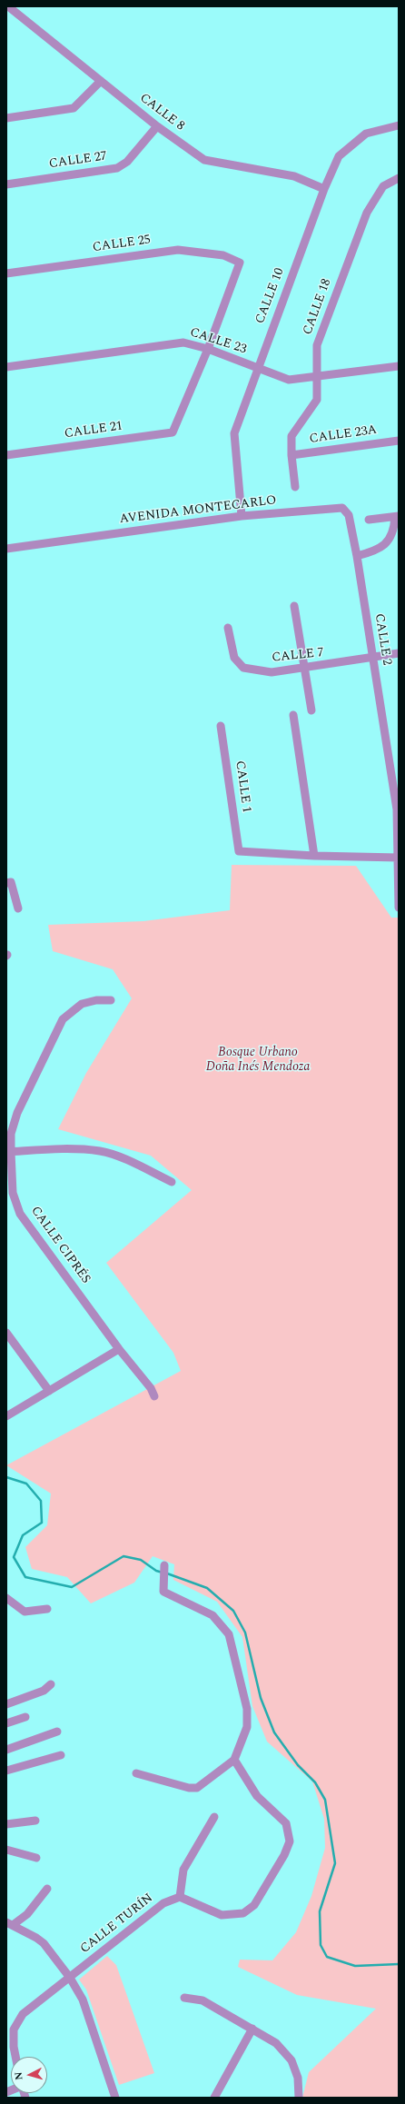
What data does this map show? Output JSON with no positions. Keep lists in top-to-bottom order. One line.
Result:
{"streets":{"street":["CALLE 8","CALLE 27","CALLE 25","CALLE 10","CALLE 18","CALLE 23","CALLE 21","CALLE 23A","AVENIDA MONTECARLO","CALLE 2","CALLE 7","CALLE 1","CALLE CIPRÉS","CALLE TURÍN"]},"crossings":[["CALLE 8","CALLE 27"],["CALLE 8","CALLE 10"],["CALLE 25","CALLE 23"],["CALLE 25","CALLE 21"],["CALLE 10","CALLE 23"],["CALLE 10","AVENIDA MONTECARLO"],["CALLE 18","CALLE 23"],["CALLE 18","CALLE 23A"],["CALLE 23","CALLE 21"],["AVENIDA MONTECARLO","CALLE 2"],["CALLE 2","CALLE 7"]],"parks":["Bosque Urbano Doña Inés Mendoza"],"north":"left"}
